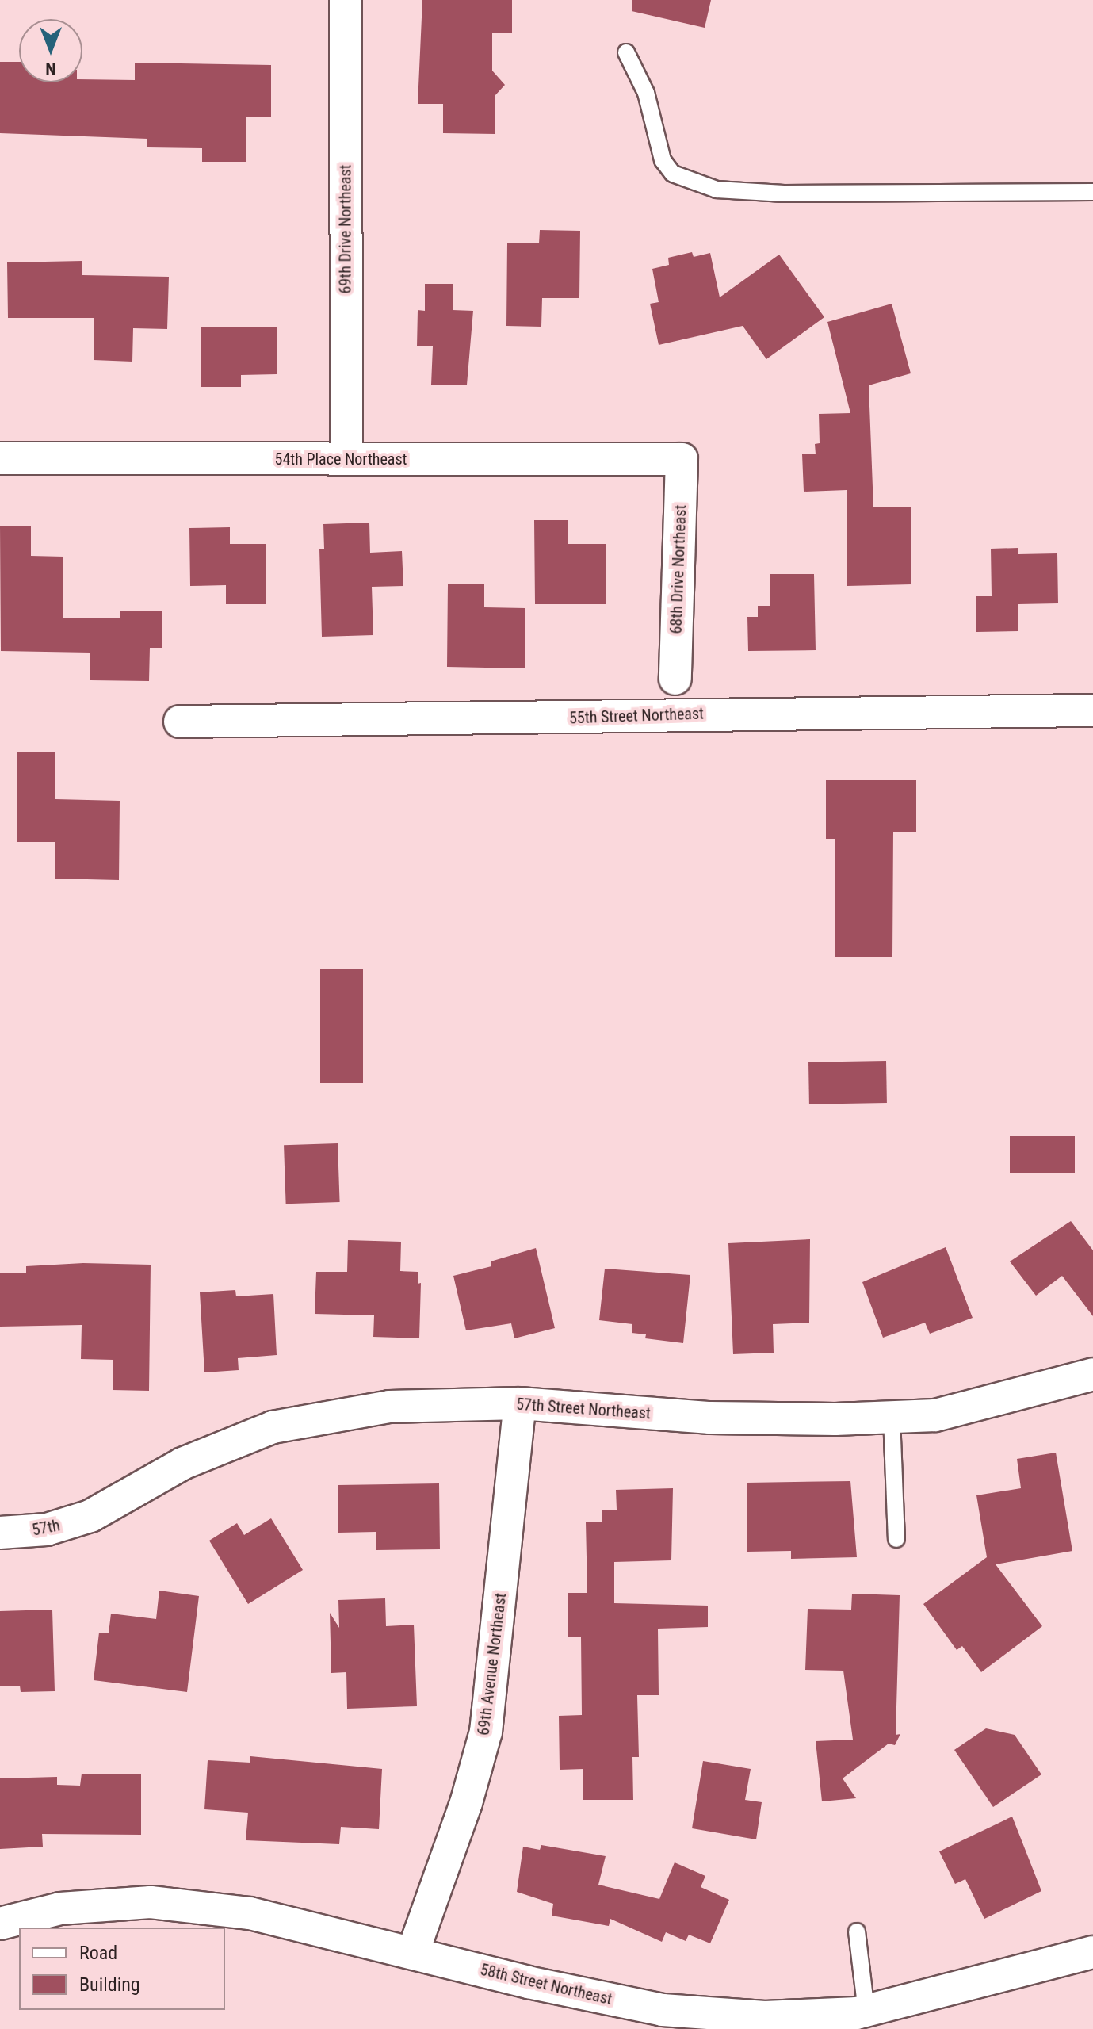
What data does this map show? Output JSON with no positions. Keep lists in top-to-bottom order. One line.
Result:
{"streets":{"street":["69th Drive Northeast","54th Place Northeast","68th Drive Northeast","55th Street Northeast","57th Street Northeast","57th","69th Avenue Northeast","58th Street Northeast"]},"crossings":[["69th Drive Northeast","54th Place Northeast"],["54th Place Northeast","68th Drive Northeast"],["57th Street Northeast","57th"],["57th Street Northeast","69th Avenue Northeast"],["69th Avenue Northeast","58th Street Northeast"]],"legend":["Road","Building"],"north":"bottom"}
